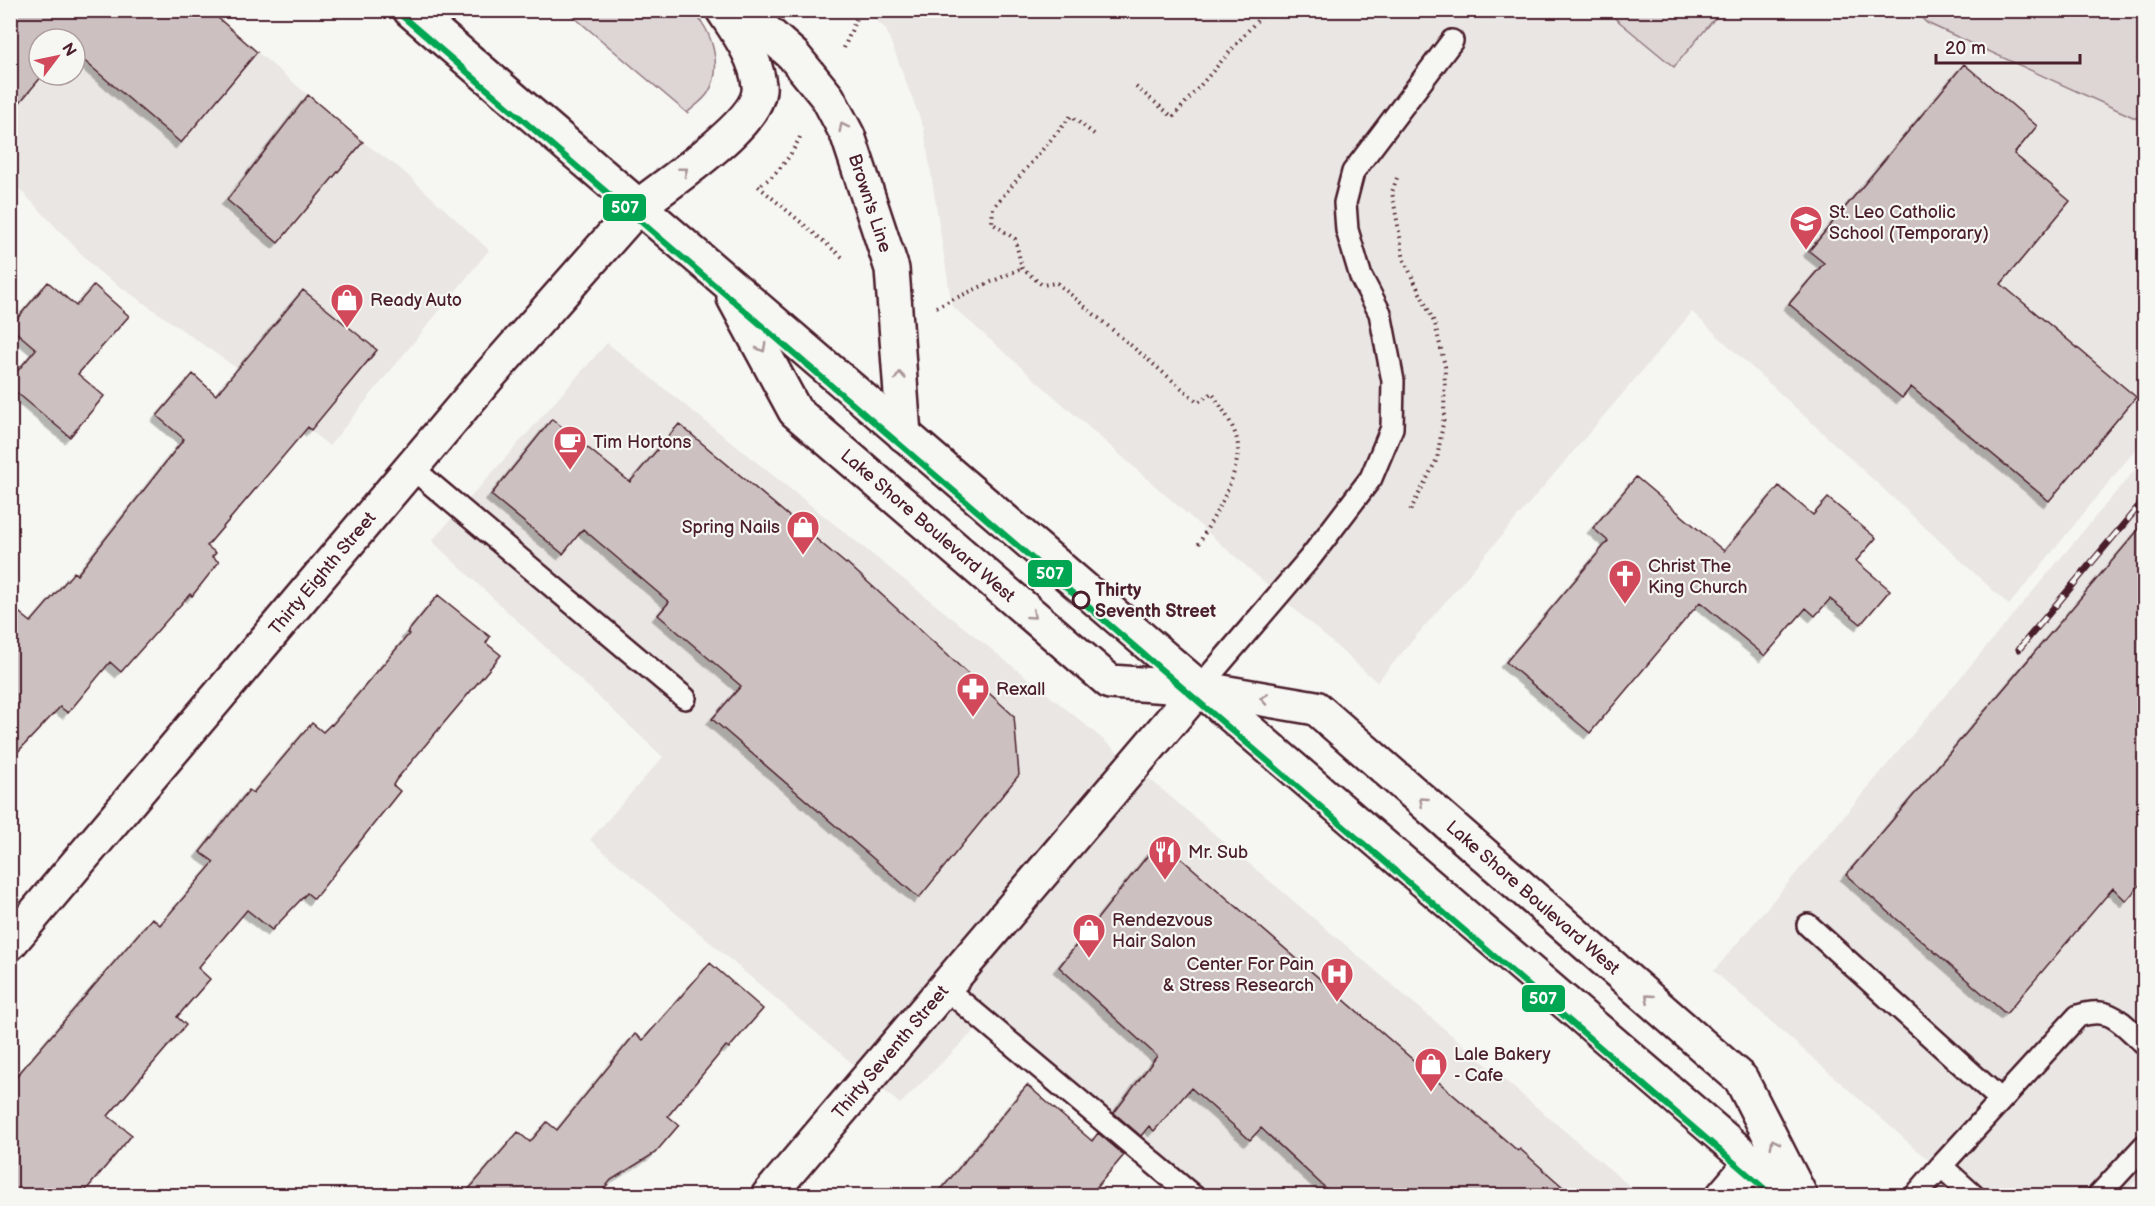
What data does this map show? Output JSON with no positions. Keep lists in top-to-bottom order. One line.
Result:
{"streets":{"main road":["Brown's Line","Lake Shore Boulevard West","Thirty Eighth Street","Thirty Seventh Street"]},"crossings":[["Brown's Line","Lake Shore Boulevard West"],["Lake Shore Boulevard West","Thirty Eighth Street"],["Lake Shore Boulevard West","Thirty Seventh Street"]],"one_way":["Brown's Line"],"places":{"school or university":["St. Leo Catholic School (Temporary)"],"shop":["Ready Auto","Spring Nails","Rendezvous Hair Salon","Lale Bakery - Cafe"],"cafe":["Tim Hortons"],"other":["Thirty Seventh Street"],"church":["Christ The King Church"],"pharmacy":["Rexall"],"restaurant":["Mr. Sub"],"hospital":["Center For Pain & Stress Research"]},"lines":["transit line 507"],"scale_bar":"20 m","north":"top right"}
